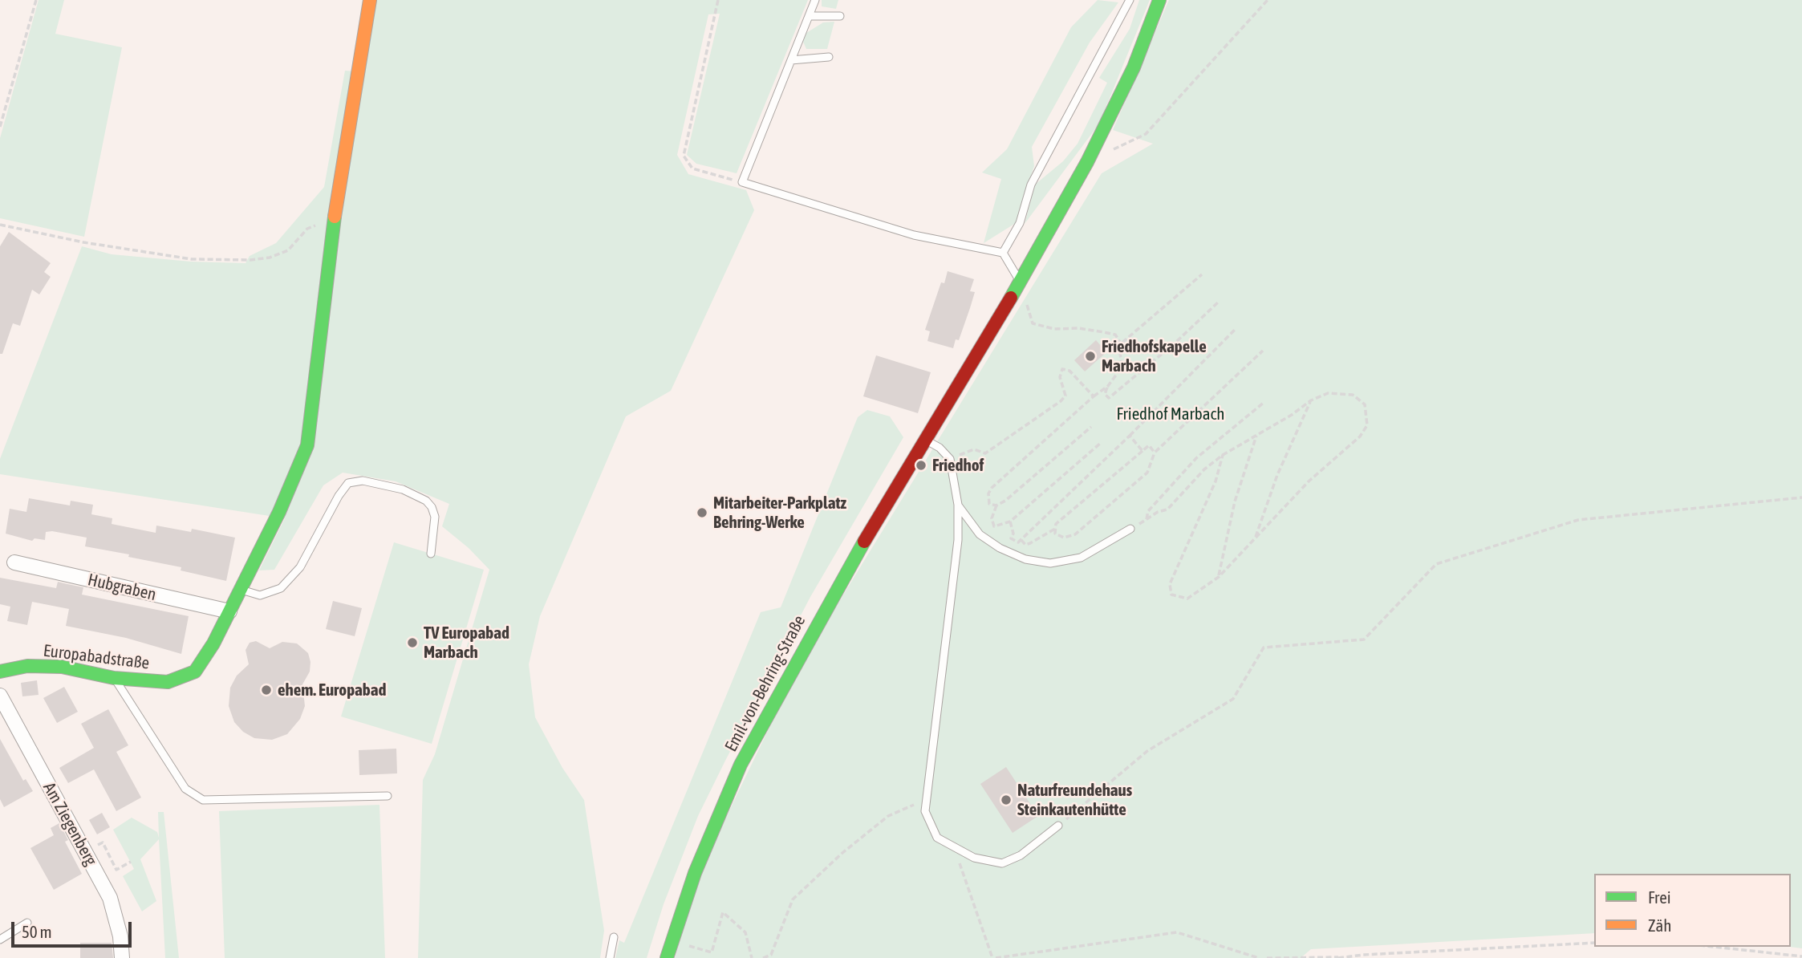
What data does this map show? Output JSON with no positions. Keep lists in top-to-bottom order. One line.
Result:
{"streets":{"main road":["Europabadstraße","Emil-von-Behring-Straße"],"street":["Hubgraben","Am Ziegenberg"]},"crossings":[["Hubgraben","Europabadstraße"]],"parks":["Friedhof Marbach"],"places":["Friedhofskapelle Marbach","Friedhof","Mitarbeiter-Parkplatz Behring-Werke","TV Europabad Marbach","ehem. Europabad","Naturfreundehaus Steinkautenhütte"],"legend":["Frei","Zäh"],"scale_bar":"50 m"}
